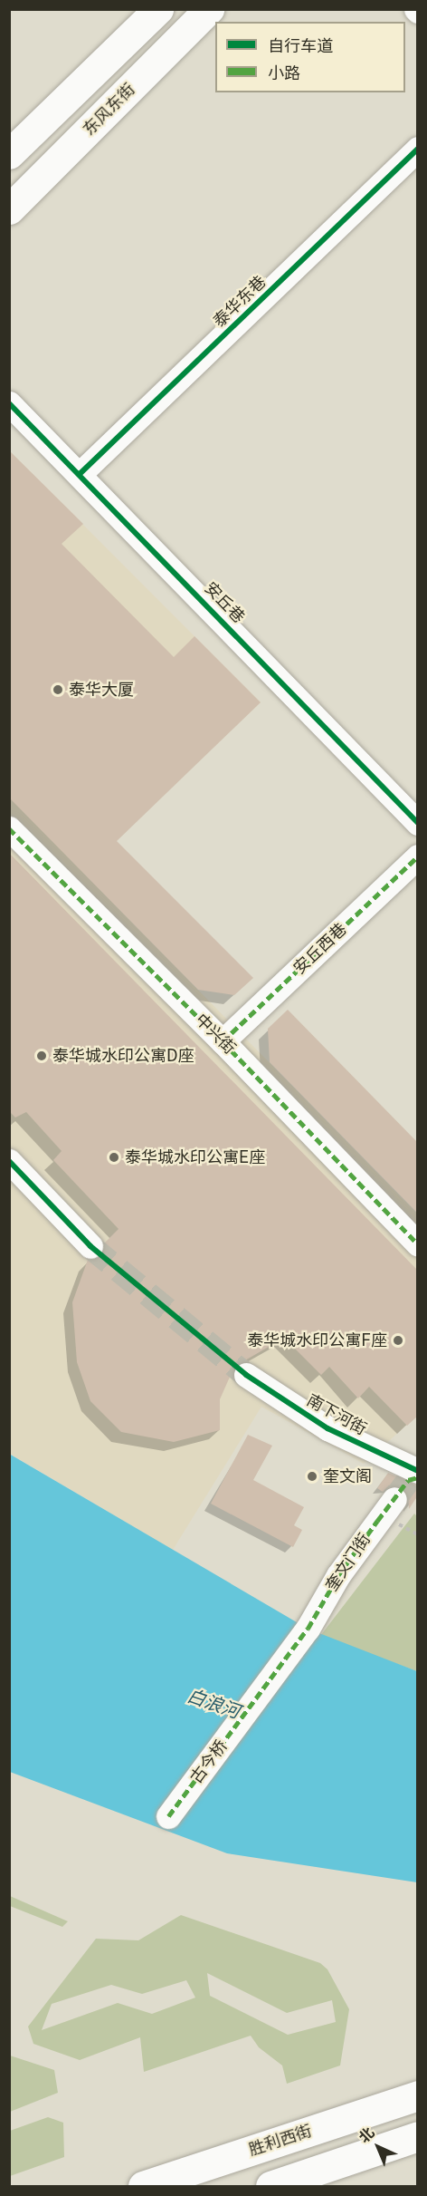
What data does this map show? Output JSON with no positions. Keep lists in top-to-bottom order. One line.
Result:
{"streets":{"main road":["东风东街","胜利西街"],"street":["泰华东巷","安丘巷","安丘西巷","中兴街","南下河街","奎文门街","古今桥"]},"crossings":[["泰华东巷","安丘巷"],["安丘西巷","中兴街"],["奎文门街","古今桥"]],"water":["白浪河"],"places":["泰华大厦","泰华城水印公寓D座","泰华城水印公寓E座","泰华城水印公寓F座","奎文阁"],"legend":["自行车道","小路"],"north":"top left"}
